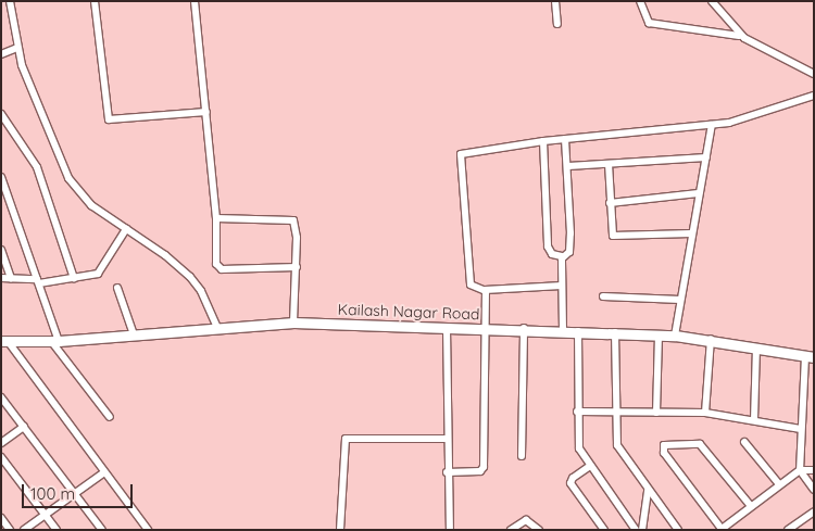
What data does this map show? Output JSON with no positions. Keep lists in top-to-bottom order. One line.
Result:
{"streets":{"street":["Kailash Nagar Road"]},"scale_bar":"100 m"}
